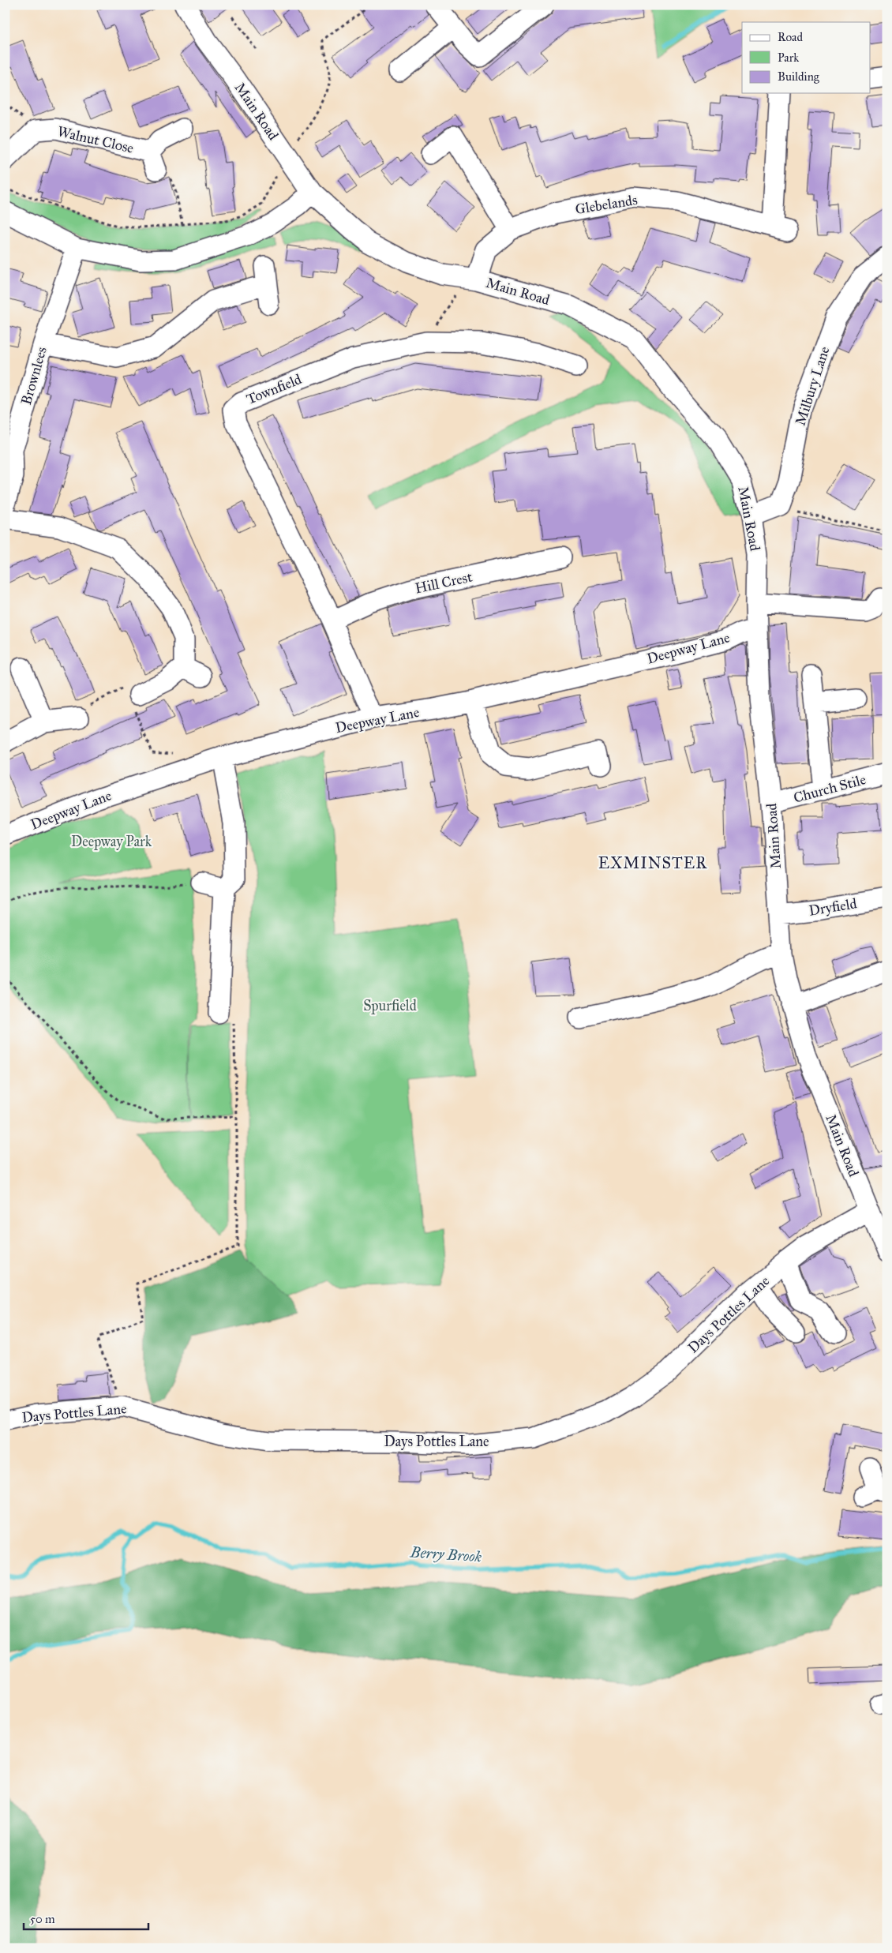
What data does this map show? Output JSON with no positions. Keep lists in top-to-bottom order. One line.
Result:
{"streets":{"street":["Main Road","Walnut Close","Glebelands","Brownlees","Milbury Lane","Townfield","Hill Crest","Deepway Lane","Church Stile","Dryfield","Days Pottles Lane"]},"crossings":[["Main Road","Glebelands"],["Main Road","Deepway Lane"],["Main Road","Church Stile"],["Main Road","Dryfield"],["Main Road","Days Pottles Lane"],["Townfield","Hill Crest"],["Townfield","Deepway Lane"]],"districts":["EXMINSTER"],"water":["Berry Brook"],"parks":["Deepway Park","Spurfield"],"legend":["Road","Park","Building"],"scale_bar":"50 m"}
